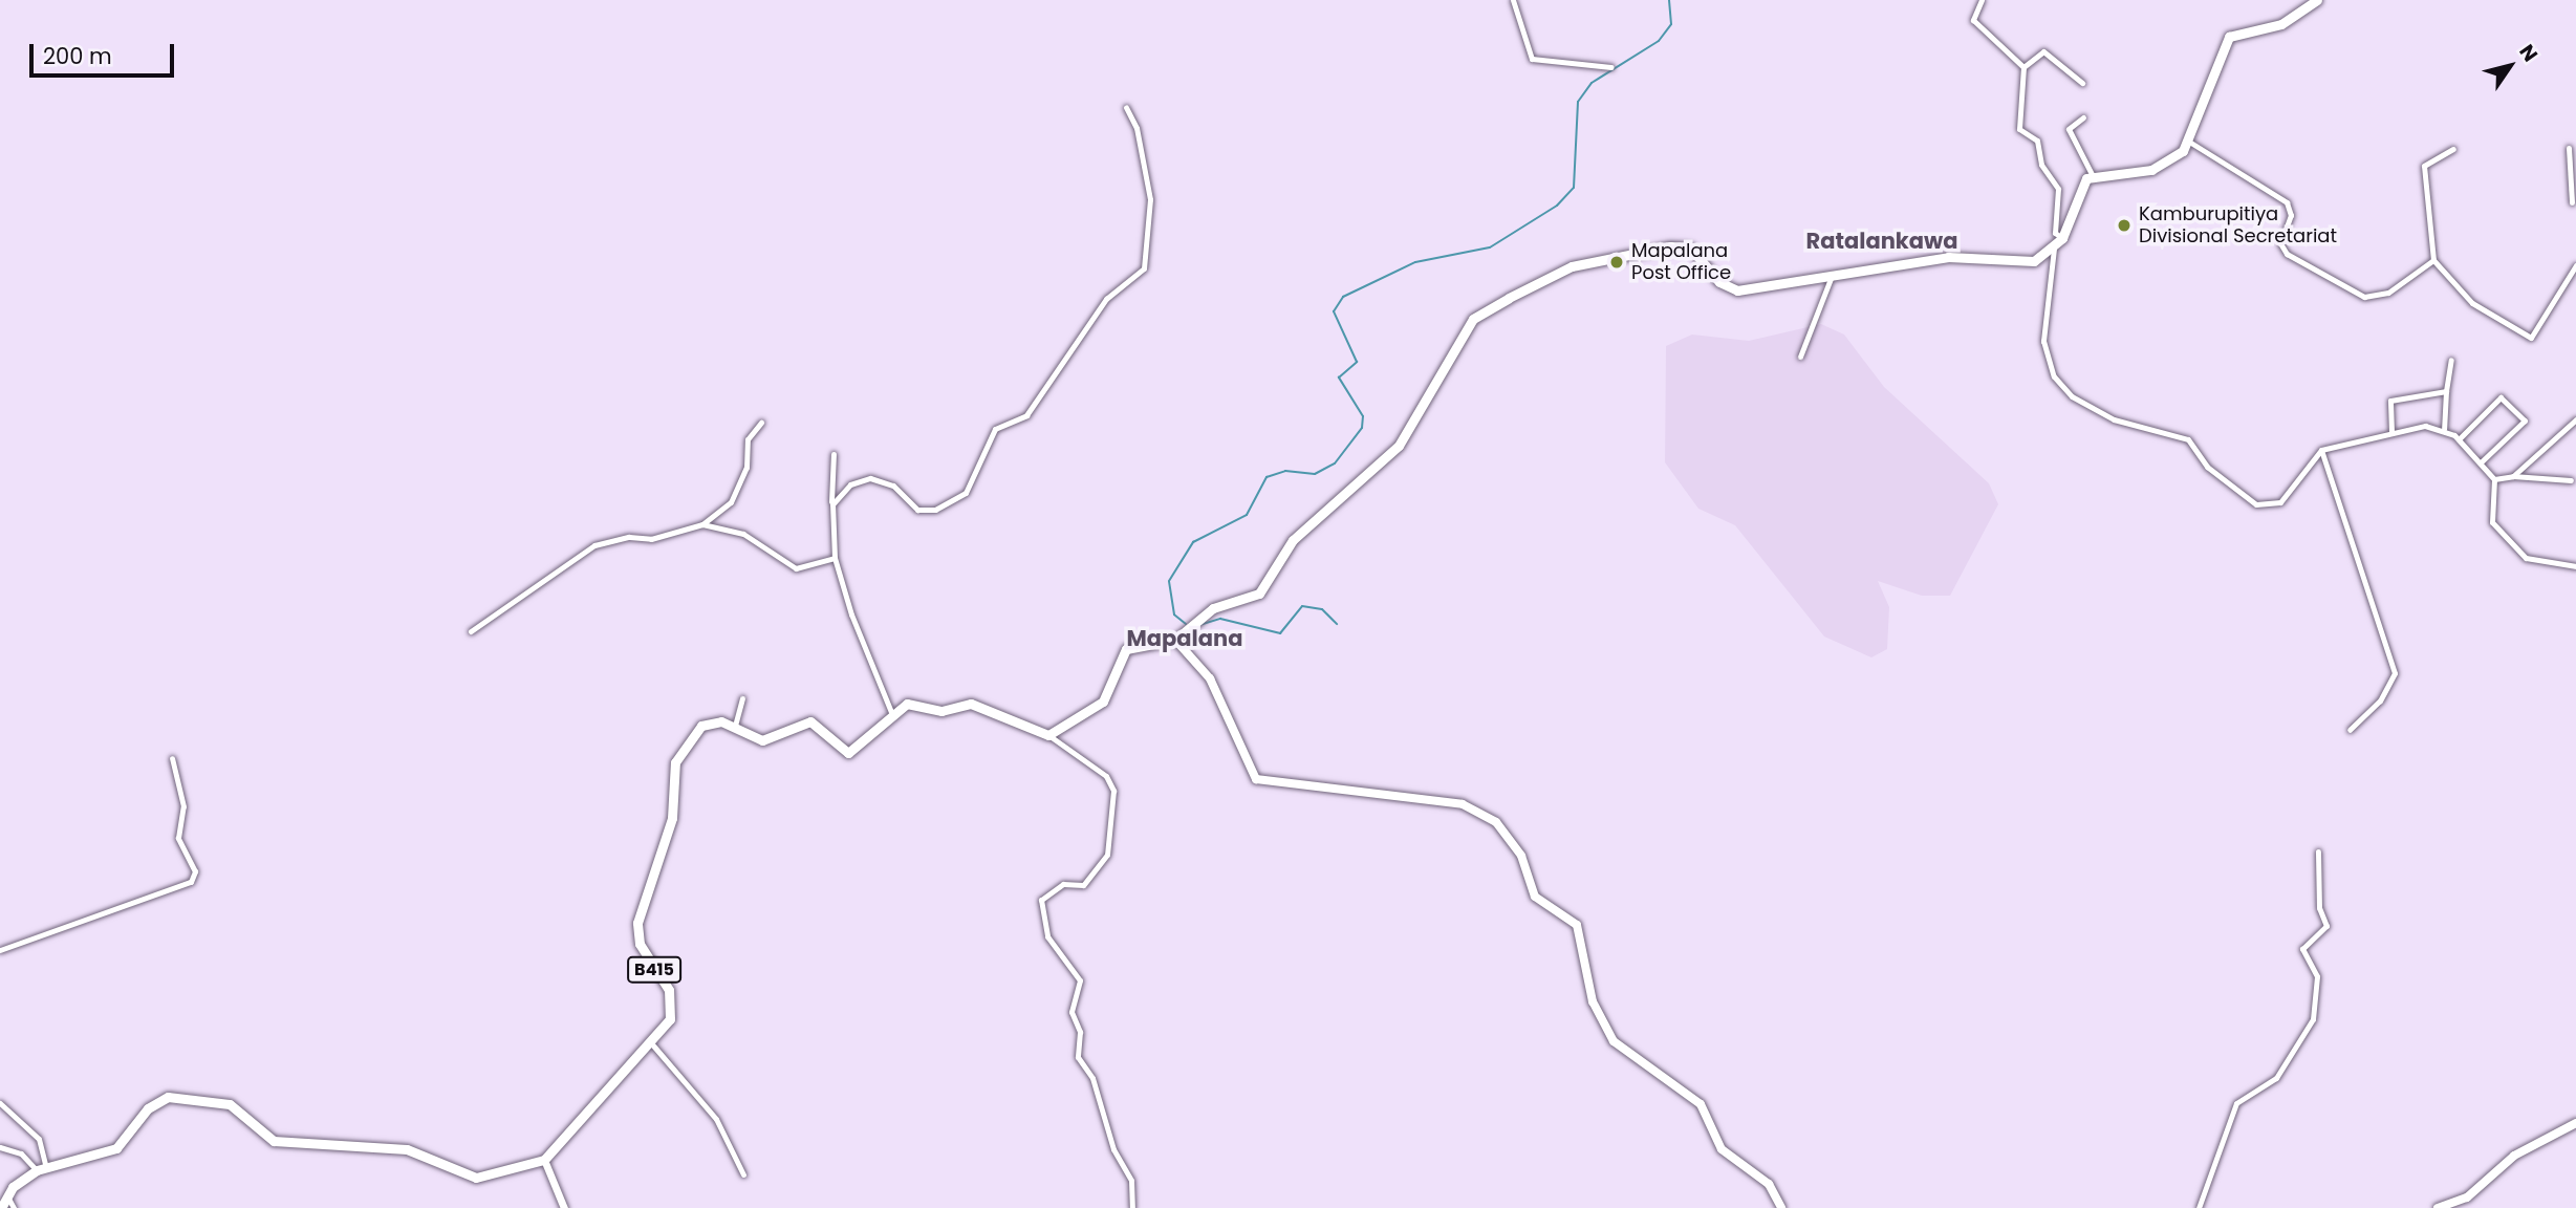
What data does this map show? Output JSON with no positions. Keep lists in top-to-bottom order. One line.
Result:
{"streets":{"main road":["B415"]},"districts":["Ratalankawa","Mapalana"],"places":["Kamburupitiya Divisional Secretariat","Mapalana Post Office"],"scale_bar":"200 m","north":"top right"}
